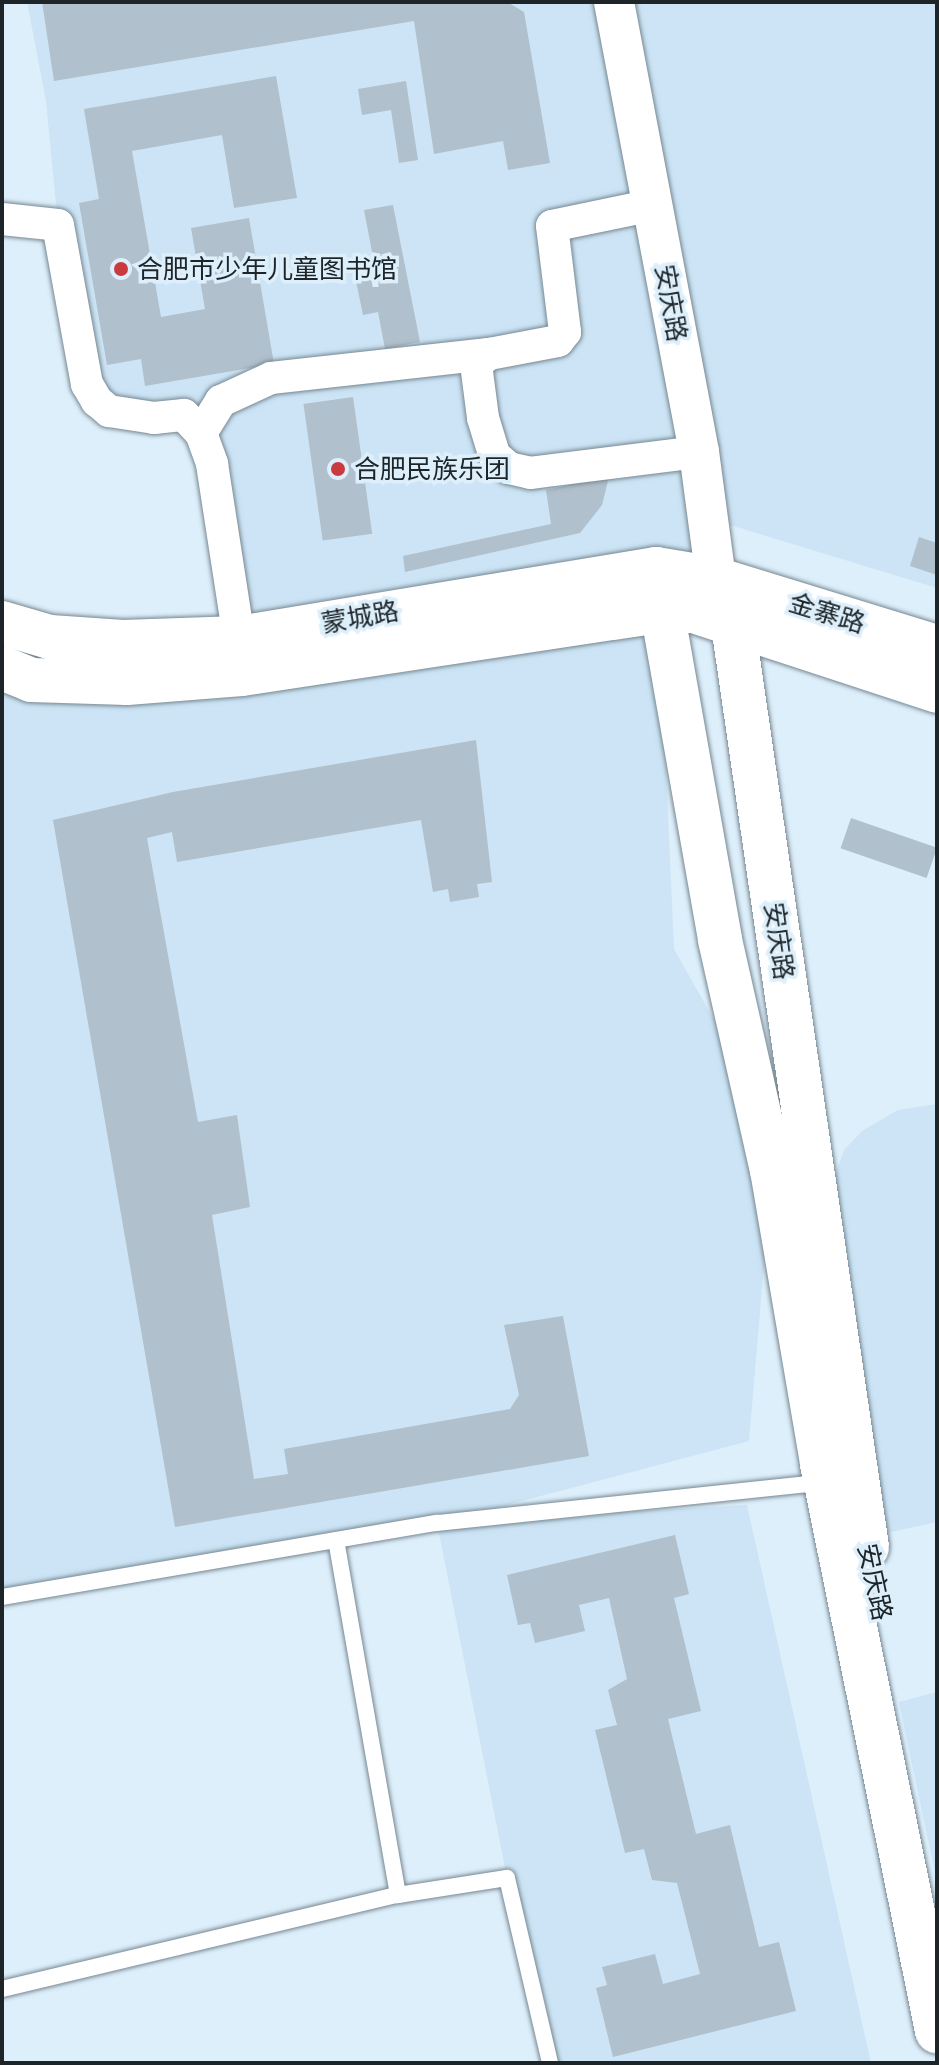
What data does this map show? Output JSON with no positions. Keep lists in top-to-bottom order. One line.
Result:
{"streets":{"main road":["安庆路","金寨路","蒙城路"]},"crossings":[["安庆路","金寨路"],["安庆路","蒙城路"],["金寨路","蒙城路"]],"places":["合肥市少年儿童图书馆","合肥民族乐团"]}
